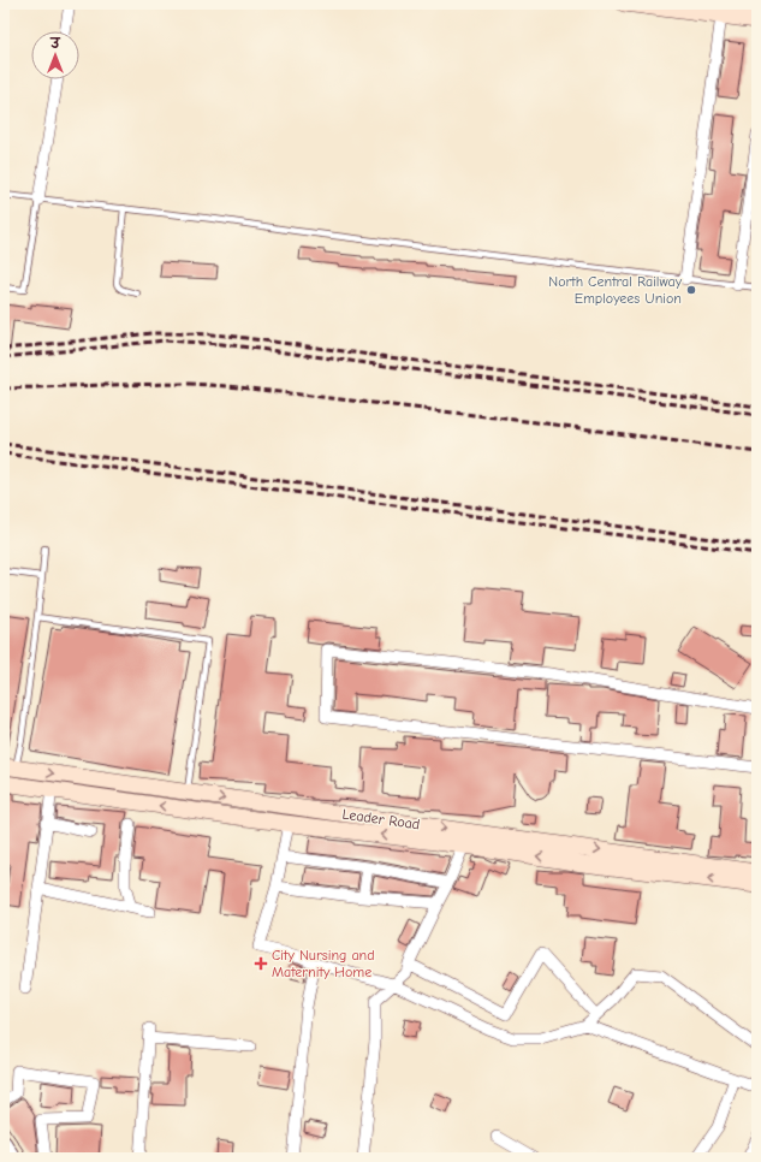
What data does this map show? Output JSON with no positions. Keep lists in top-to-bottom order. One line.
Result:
{"streets":{"main road":["Leader Road"]},"places":{"other":["North Central Railway Employees Union"],"health":["City Nursing and Maternity Home"]},"north":"top"}
